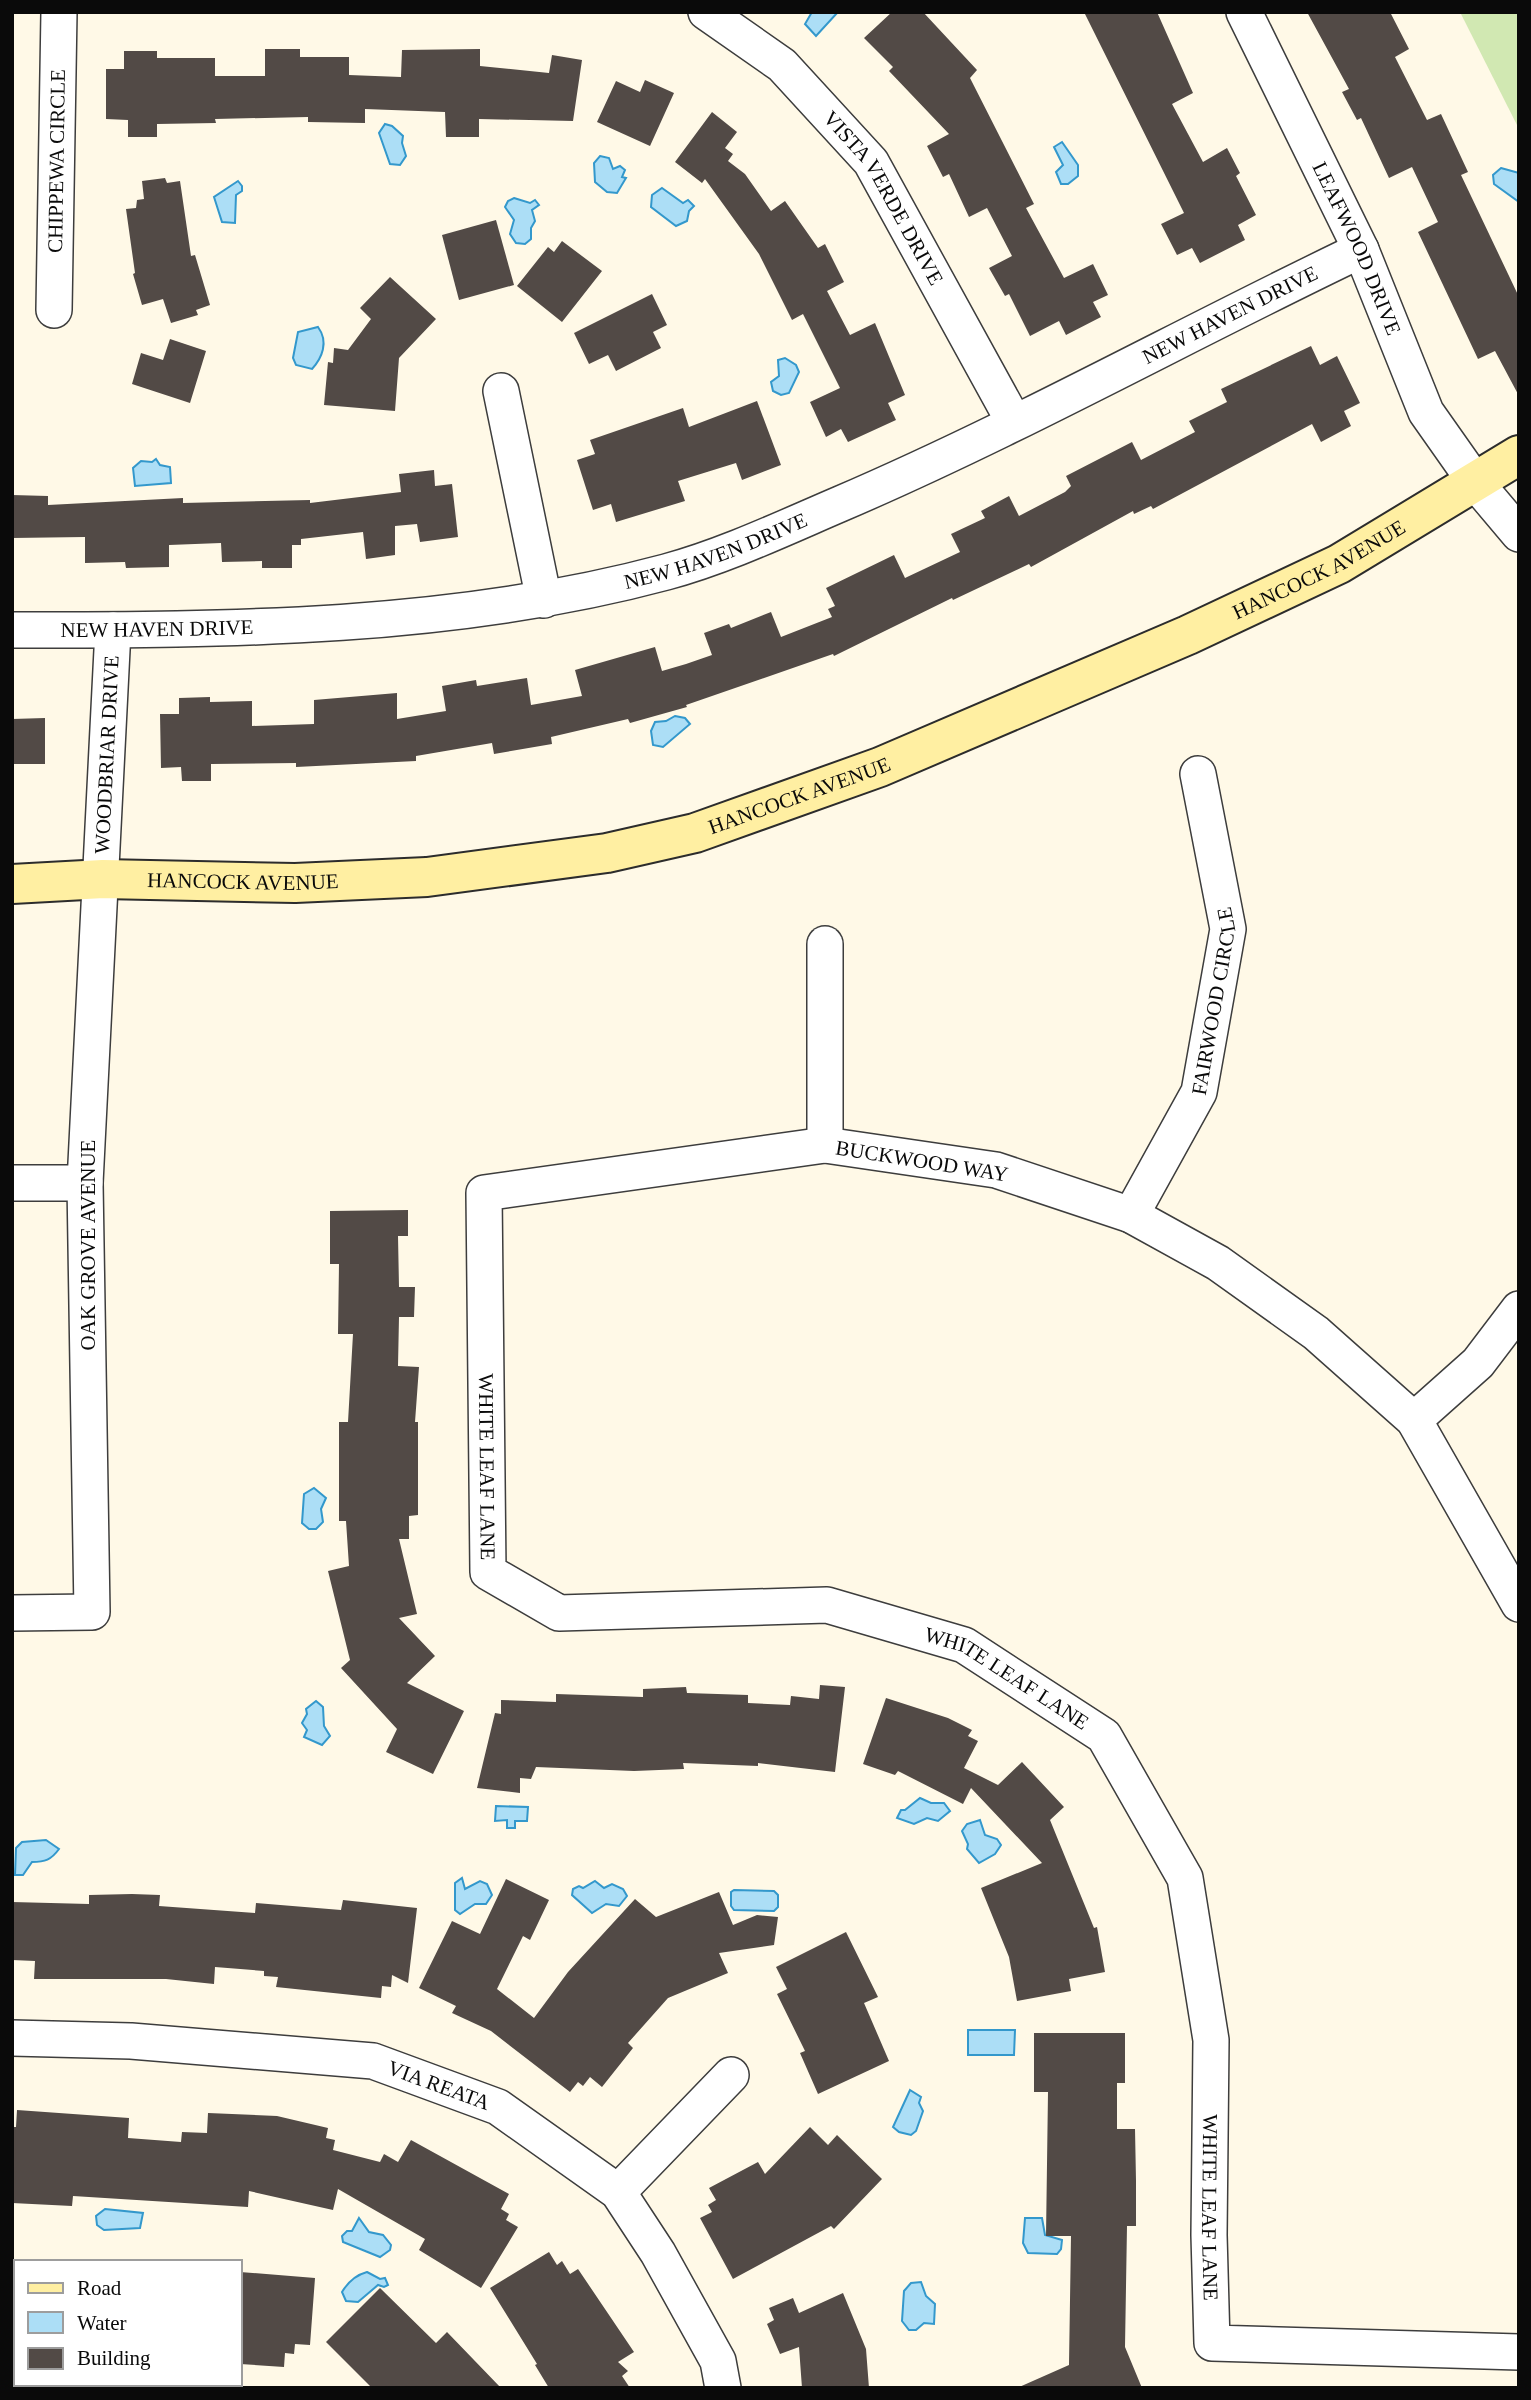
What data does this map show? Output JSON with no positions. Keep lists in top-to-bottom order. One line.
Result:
{"streets":{"main road":["HANCOCK AVENUE"],"street":["CHIPPEWA CIRCLE","VISTA VERDE DRIVE","LEAFWOOD DRIVE","NEW HAVEN DRIVE","WOODBRIAR DRIVE","FAIRWOOD CIRCLE","BUCKWOOD WAY","OAK GROVE AVENUE","WHITE LEAF LANE","VIA REATA"]},"crossings":[["VISTA VERDE DRIVE","NEW HAVEN DRIVE"],["LEAFWOOD DRIVE","NEW HAVEN DRIVE"],["LEAFWOOD DRIVE","HANCOCK AVENUE"],["NEW HAVEN DRIVE","WOODBRIAR DRIVE"],["HANCOCK AVENUE","WOODBRIAR DRIVE"],["HANCOCK AVENUE","OAK GROVE AVENUE"],["WOODBRIAR DRIVE","OAK GROVE AVENUE"],["FAIRWOOD CIRCLE","BUCKWOOD WAY"],["BUCKWOOD WAY","WHITE LEAF LANE"]],"legend":["Road","Water","Building"]}
